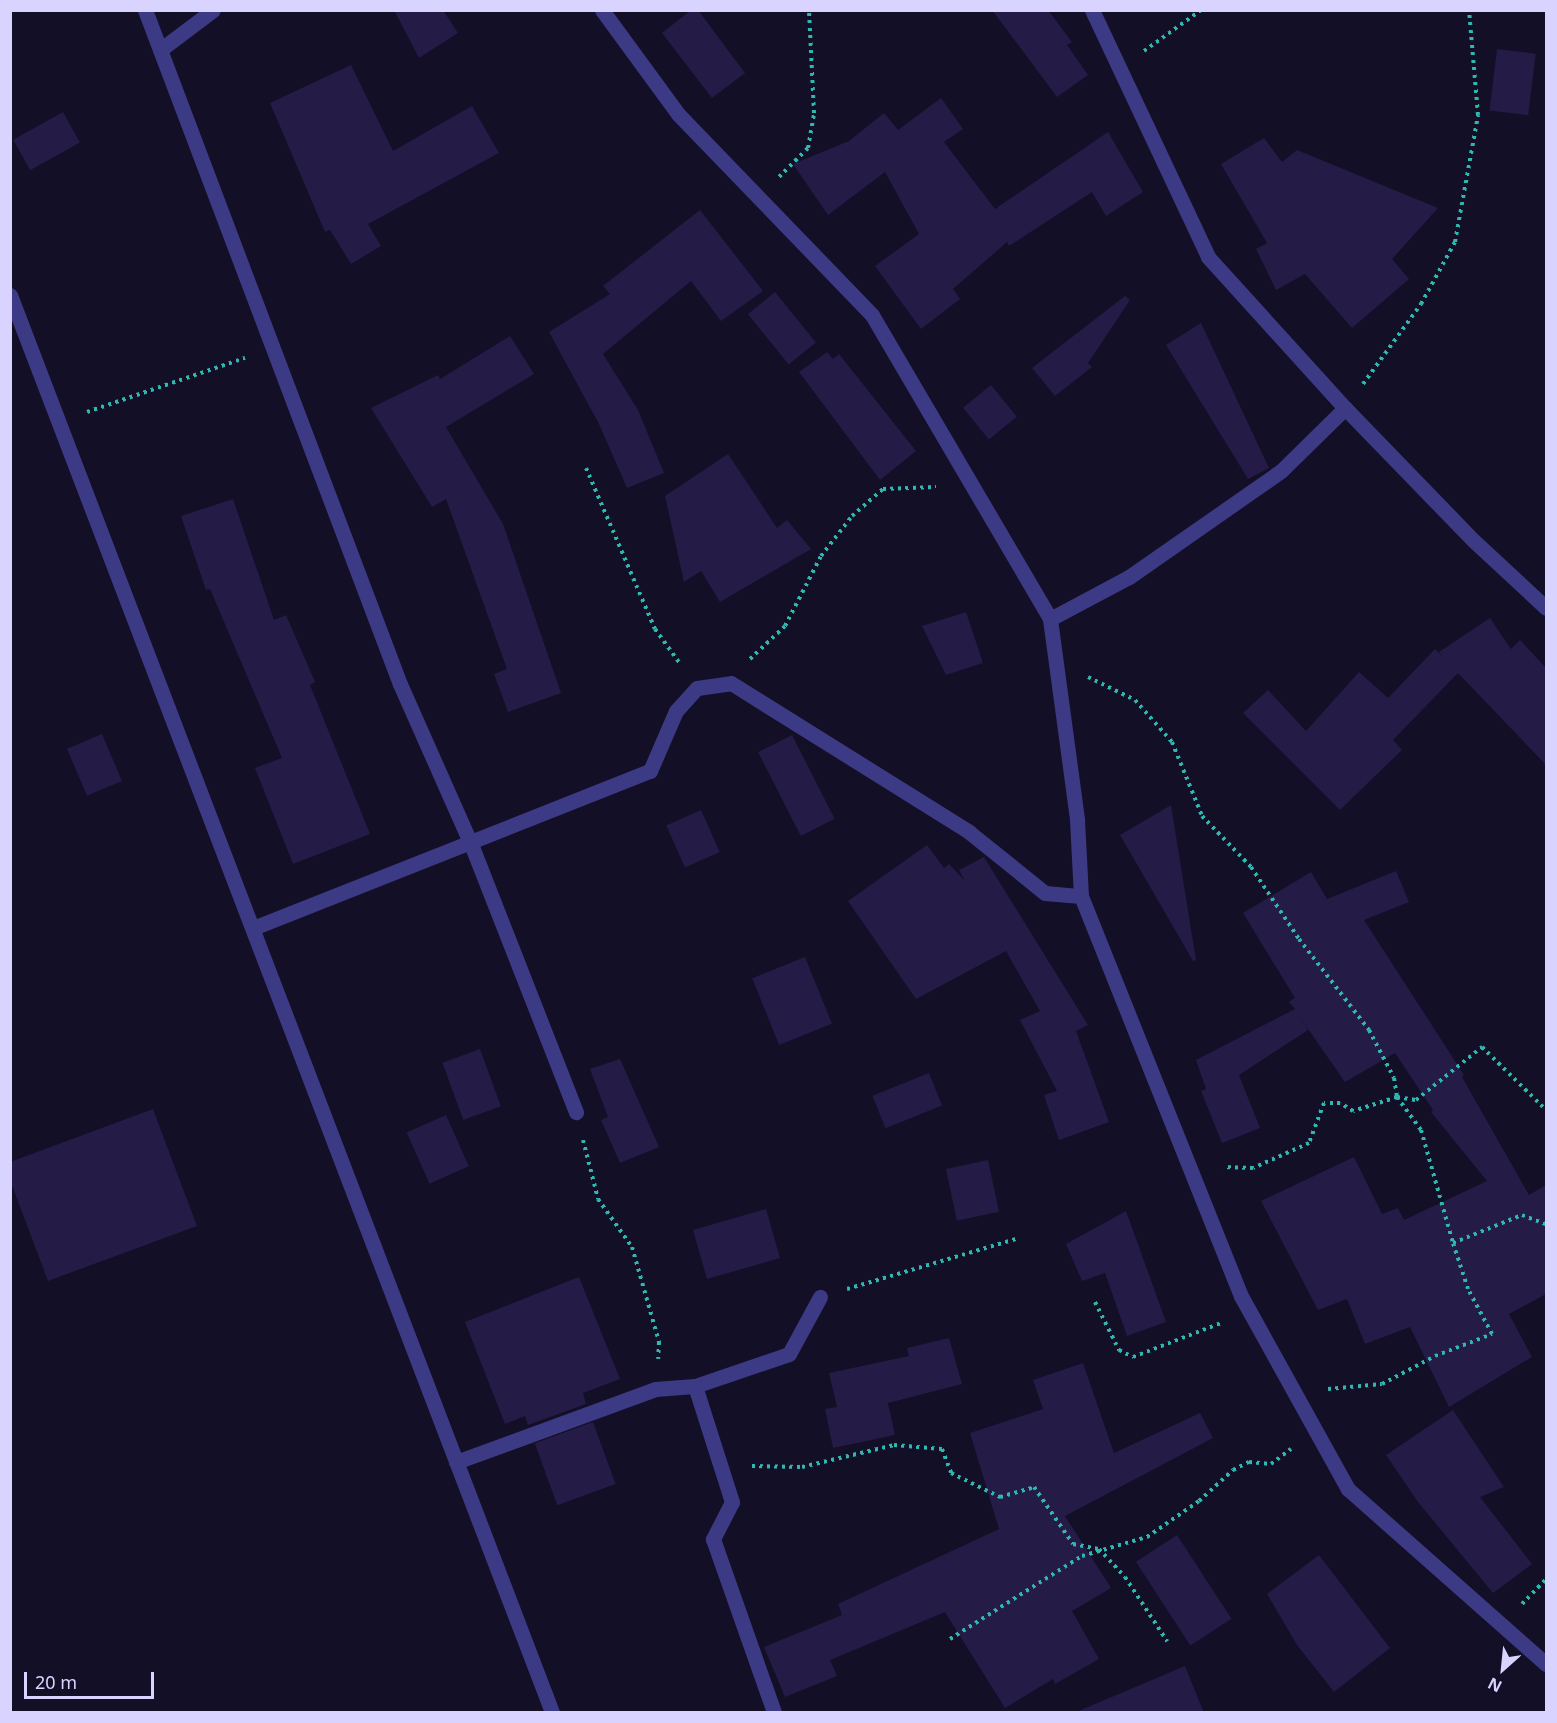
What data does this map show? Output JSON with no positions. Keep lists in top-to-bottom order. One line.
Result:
{"scale_bar":"20 m","north":"bottom left"}
